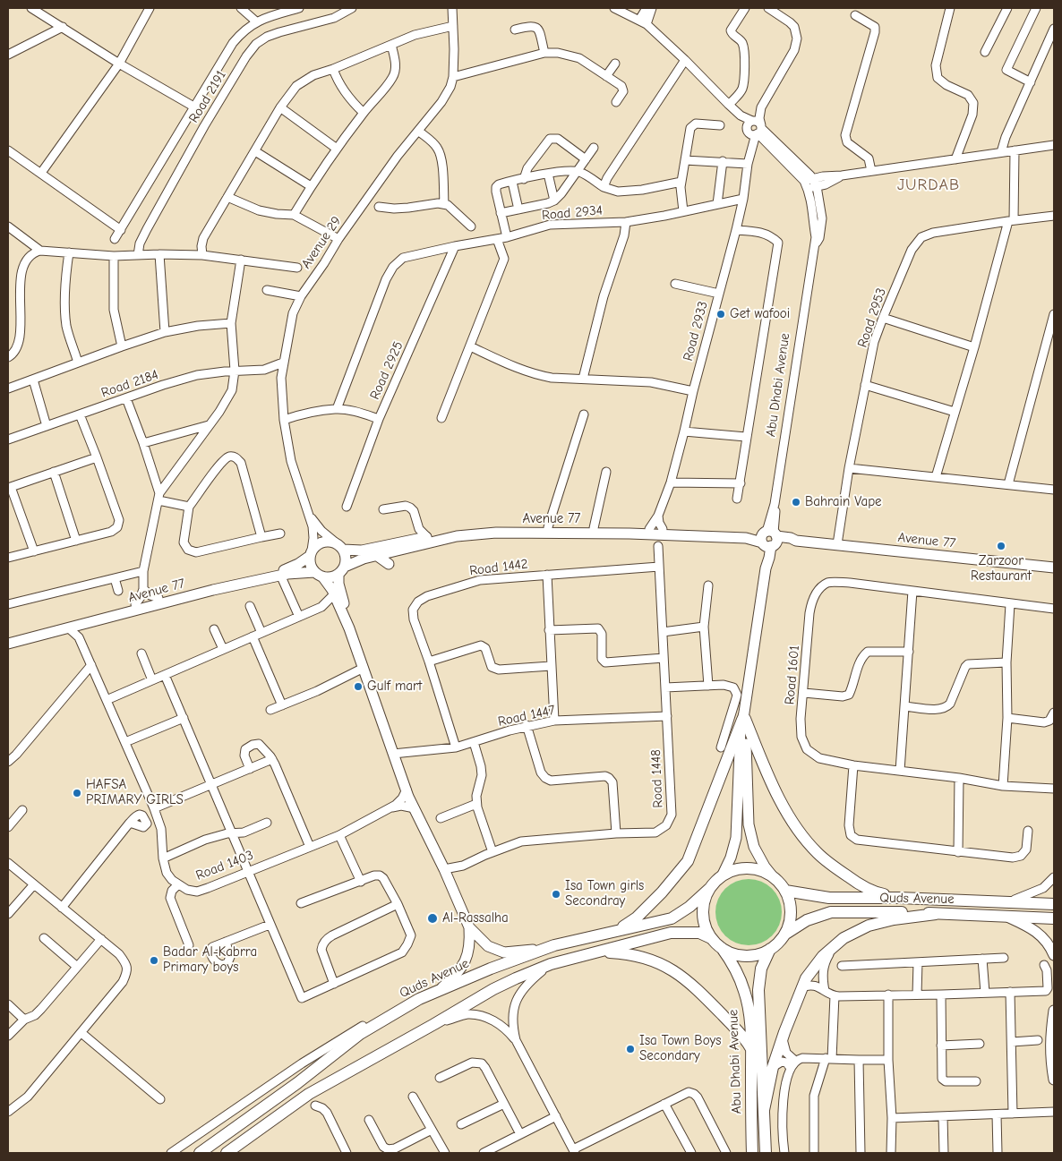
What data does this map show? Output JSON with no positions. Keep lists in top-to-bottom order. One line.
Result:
{"streets":{"main road":["Abu Dhabi Avenue","Quds Avenue"],"street":["Road 2191","Road 2934","Avenue 29","Road 2953","Road 2933","Road 2925","Road 2184","Avenue 77","Road 1442","Road 1601","Road 1447","Road 1448","Road 1403"]},"crossings":[["Road 2934","Road 2933"],["Road 2934","Road 2925"],["Avenue 29","Road 2184"],["Avenue 29","Avenue 77"],["Road 2953","Avenue 77"],["Road 2933","Abu Dhabi Avenue"],["Road 2933","Avenue 77"],["Road 2933","Road 1448"],["Abu Dhabi Avenue","Avenue 77"],["Abu Dhabi Avenue","Quds Avenue"],["Avenue 77","Road 1448"],["Road 1442","Road 1447"],["Road 1442","Road 1448"],["Road 1447","Road 1448"]],"districts":["JURDAB"],"places":["Get wafooi","Bahrain Vape","Zarzoor Restaurant","Gulf mart","HAFSA PRIMARY GIRLS","Isa Town girls Secondray","Al-Rassalha","Badar Al-Kabrra Primary boys","Isa Town Boys Secondary"]}
